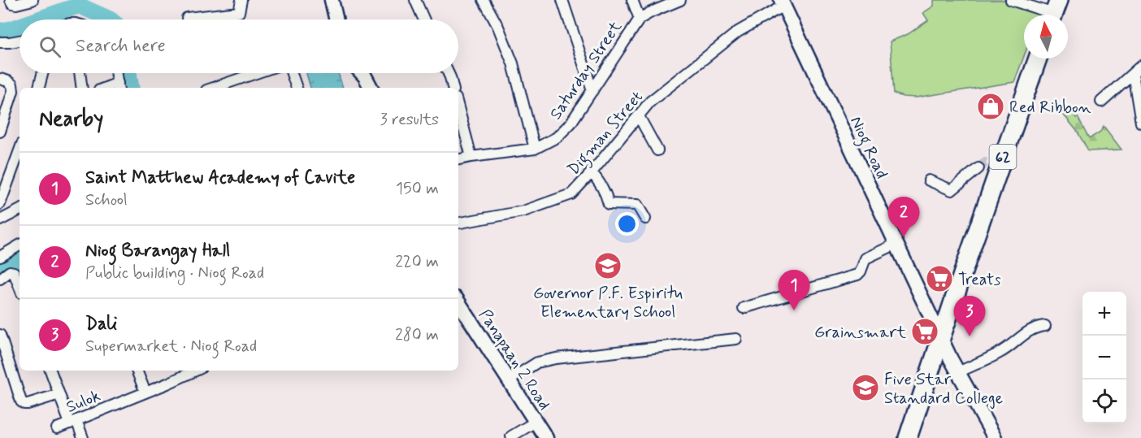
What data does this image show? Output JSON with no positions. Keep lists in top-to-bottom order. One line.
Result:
{"streets":{"highway":["62"],"street":["Saturday Street","Digman Street","Niog Road","Panapaan 2 Road","Sulok"]},"crossings":[["Digman Street","Niog Road"],["Niog Road","62"]],"places":{"shop":["Red Ribbon"],"school or university":["Governor P.F. Espiritu Elementary School","Five Star Standard College"],"supermarket":["Treats","Grainsmart"]},"north":"top","page":{"search":"Search here","heading":["Nearby","3 results"],"list":[{"mark":"1","name":"Saint Matthew Academy of Cavite","note":"School","value":"150 m"},{"mark":"2","name":"Niog Barangay Hall","note":"Public building · Niog Road","value":"220 m"},{"mark":"3","name":"Dali","note":"Supermarket · Niog Road","value":"280 m"}],"pins":["2","1","3"],"map_buttons":["+","−"]}}
